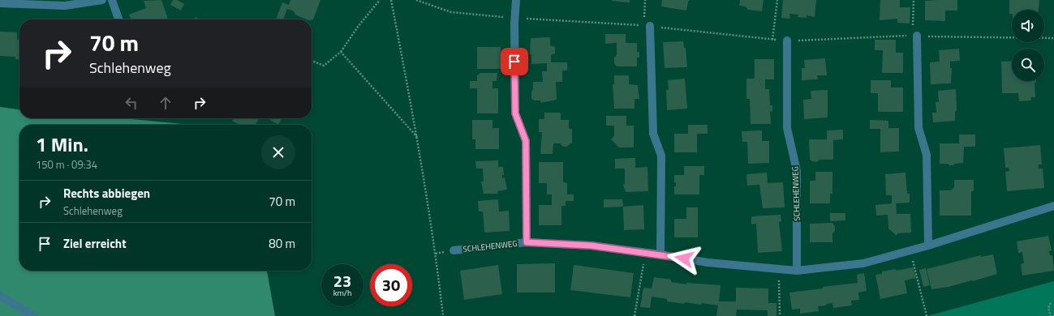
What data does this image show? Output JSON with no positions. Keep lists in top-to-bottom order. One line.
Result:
{"streets":{"street":["SCHLEHENWEG"]},"page":{"turn":["70 m","Schlehenweg"],"heading":["1 Min.","150 m · 09:34"],"list":[{"name":"Rechts abbiegen","note":"Schlehenweg","value":"70 m"},{"name":"Ziel erreicht","value":"80 m"}],"speed":"23 km/h","limit":"30"}}
